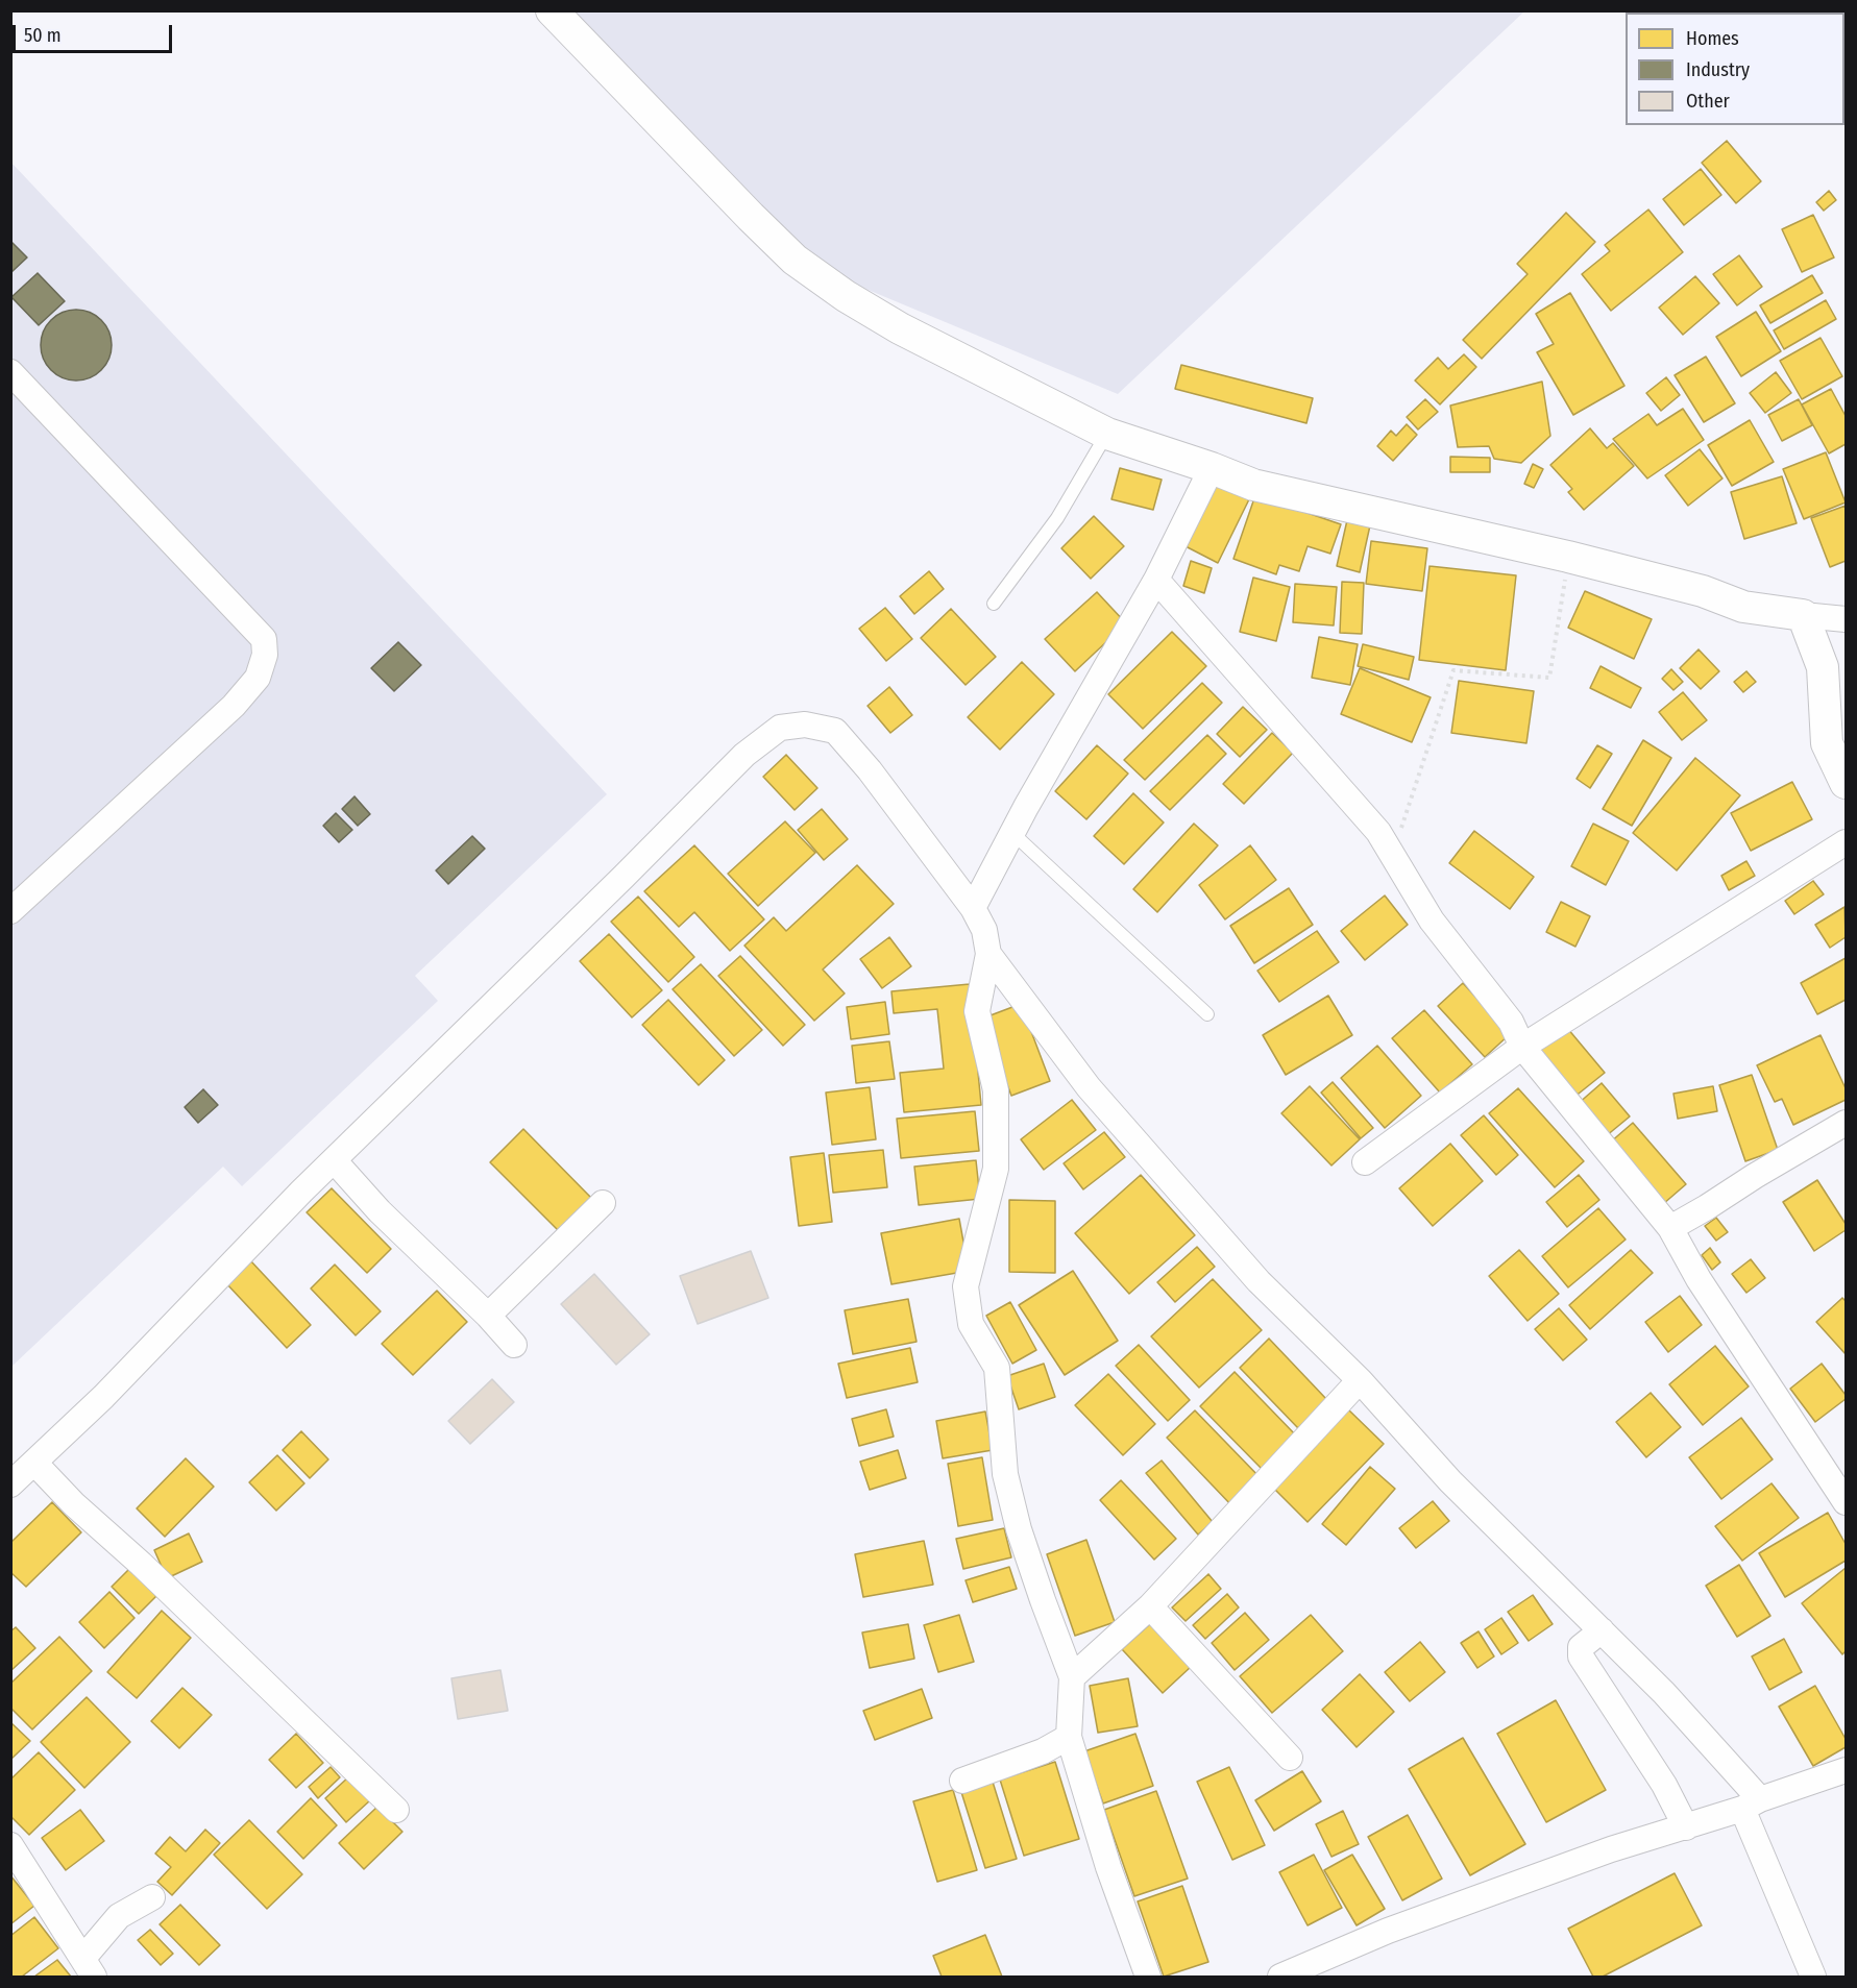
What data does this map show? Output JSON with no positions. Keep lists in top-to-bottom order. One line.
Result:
{"legend":["Homes","Industry","Other"],"scale_bar":"50 m"}
